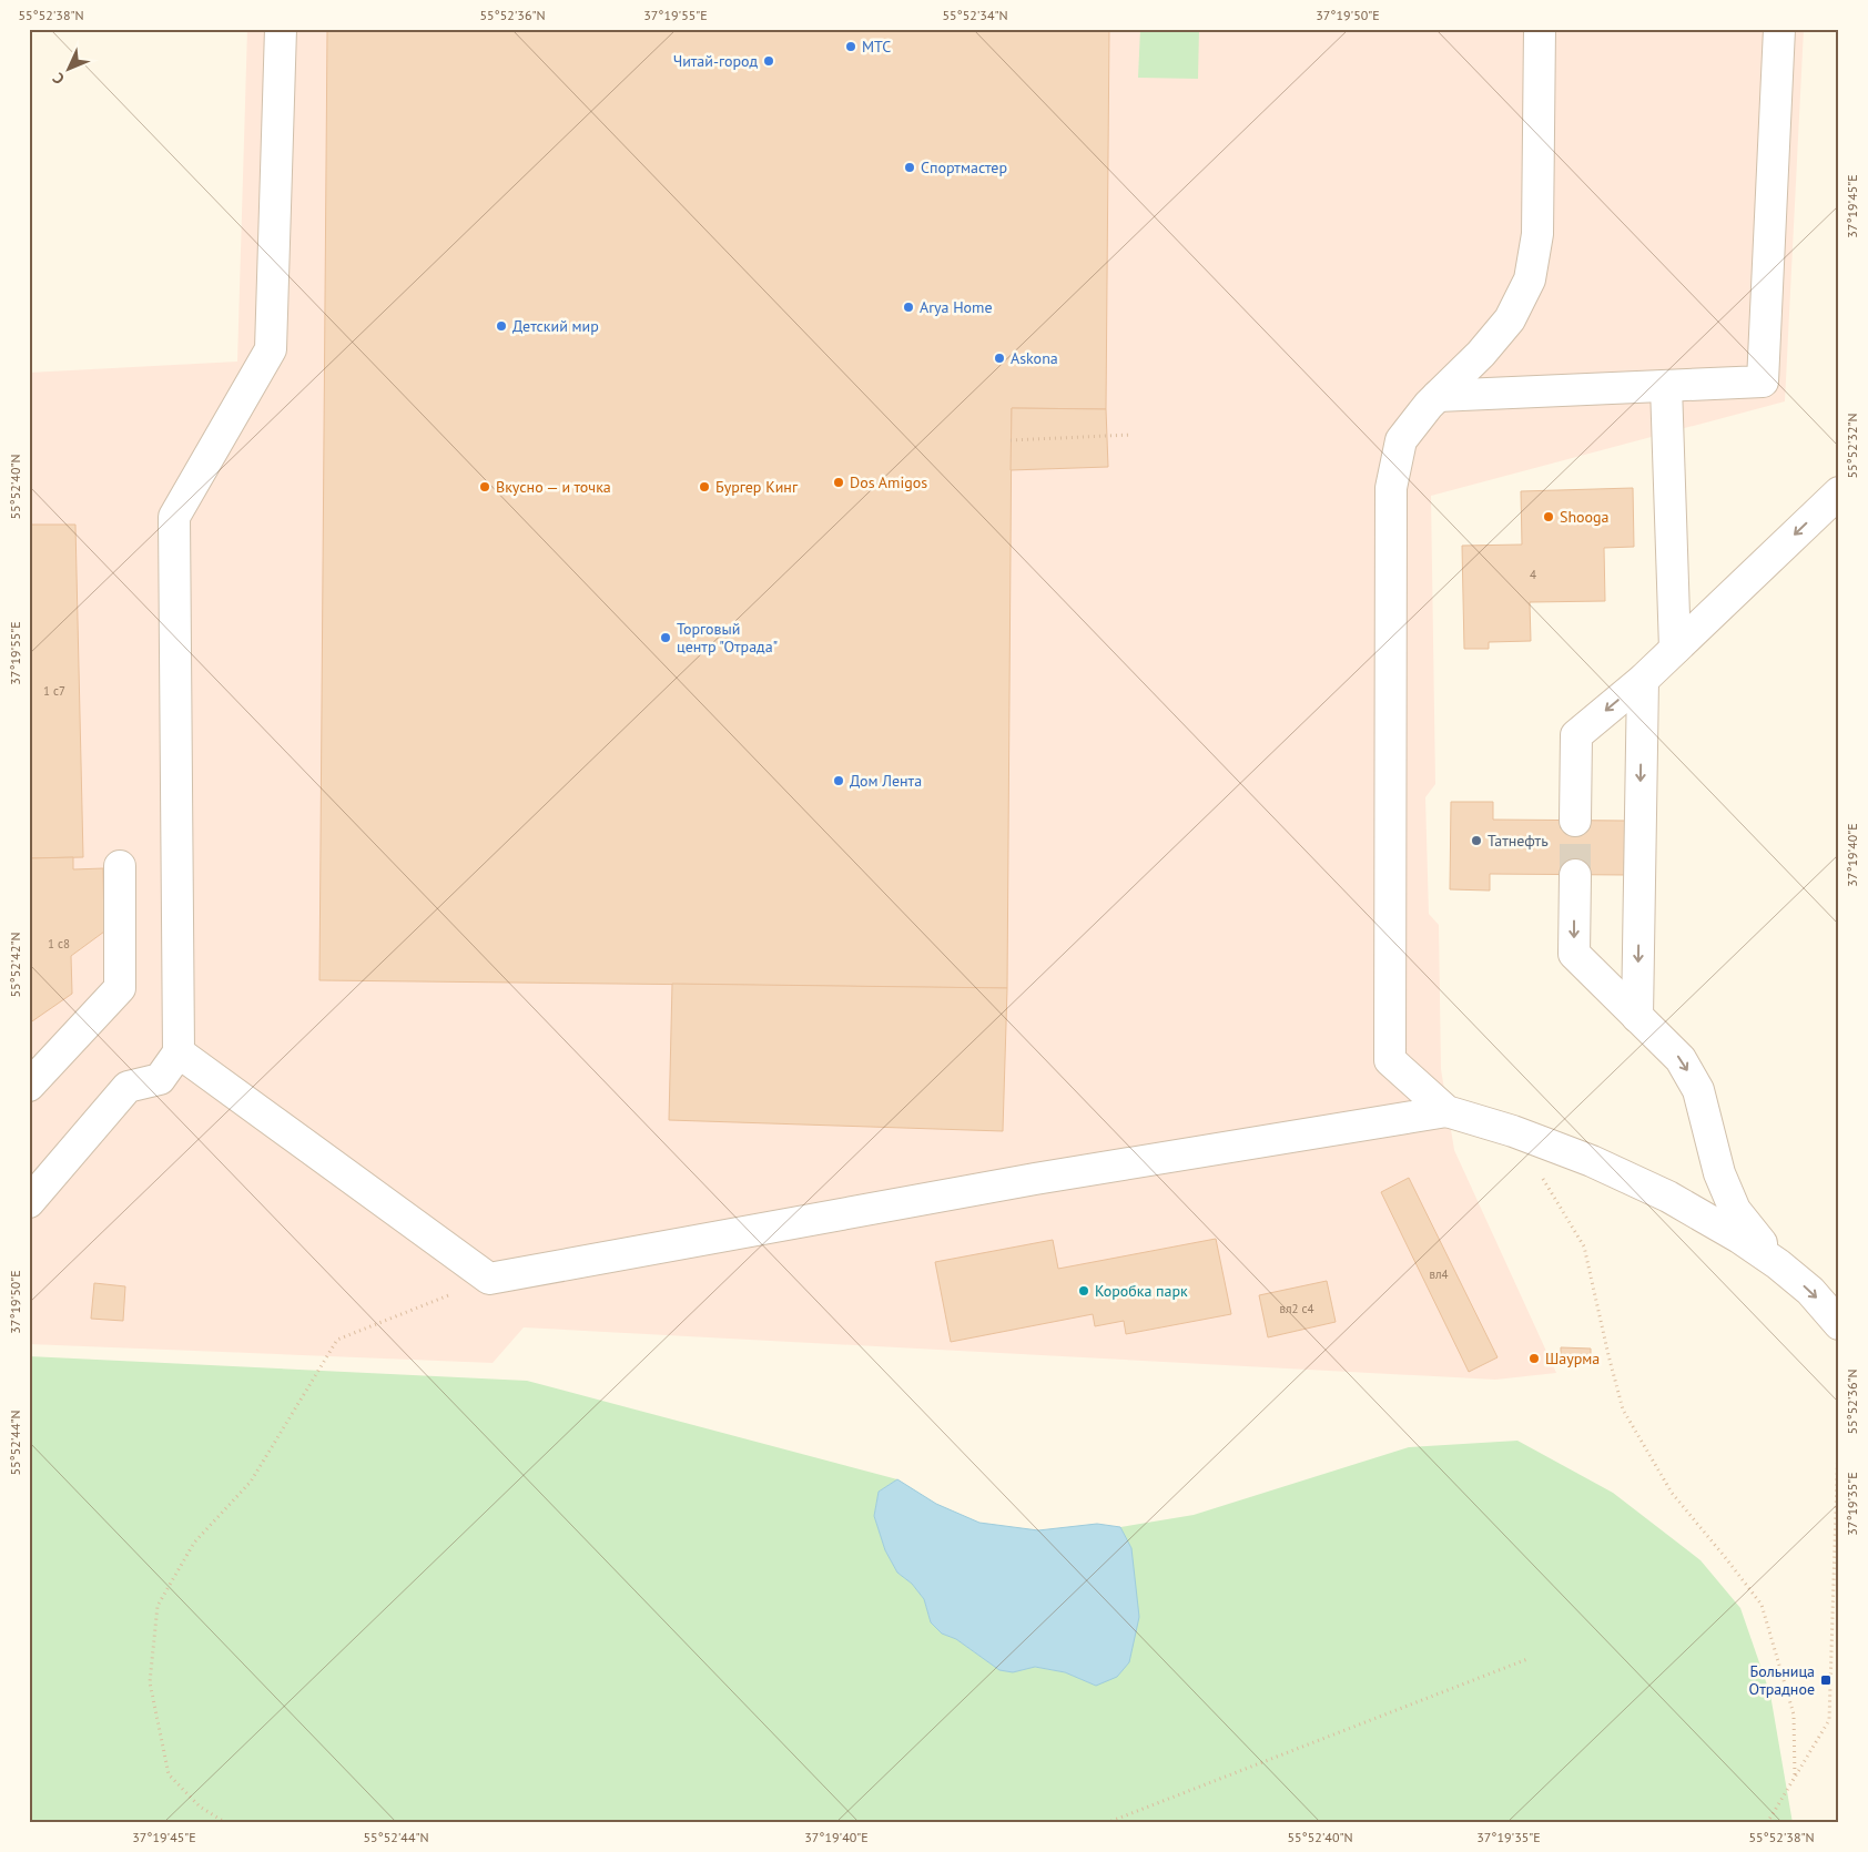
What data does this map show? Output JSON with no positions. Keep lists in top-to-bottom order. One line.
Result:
{"places":{"other":["МТС","Читай-город","Спортмастер","Arya Home","Детский мир","Askona","Dos Amigos","Вкусно — и точка","Бургер Кинг","Shooga","Торговый центр \"Отрада\"","Дом Лента","Татнефть","Коробка парк","Шаурма"],"transit":["Больница Отрадное"]},"house_numbers":["4","1 с7","1 с8","вл4","вл2 c4"],"north":"bottom left","coordinates":["55°52'38\"N","55°52'36\"N","37°19'55\"E","55°52'34\"N","37°19'50\"E","37°19'45\"E","55°52'32\"N","55°52'40\"N","37°19'40\"E","55°52'42\"N","55°52'44\"N","37°19'35\"E"]}
